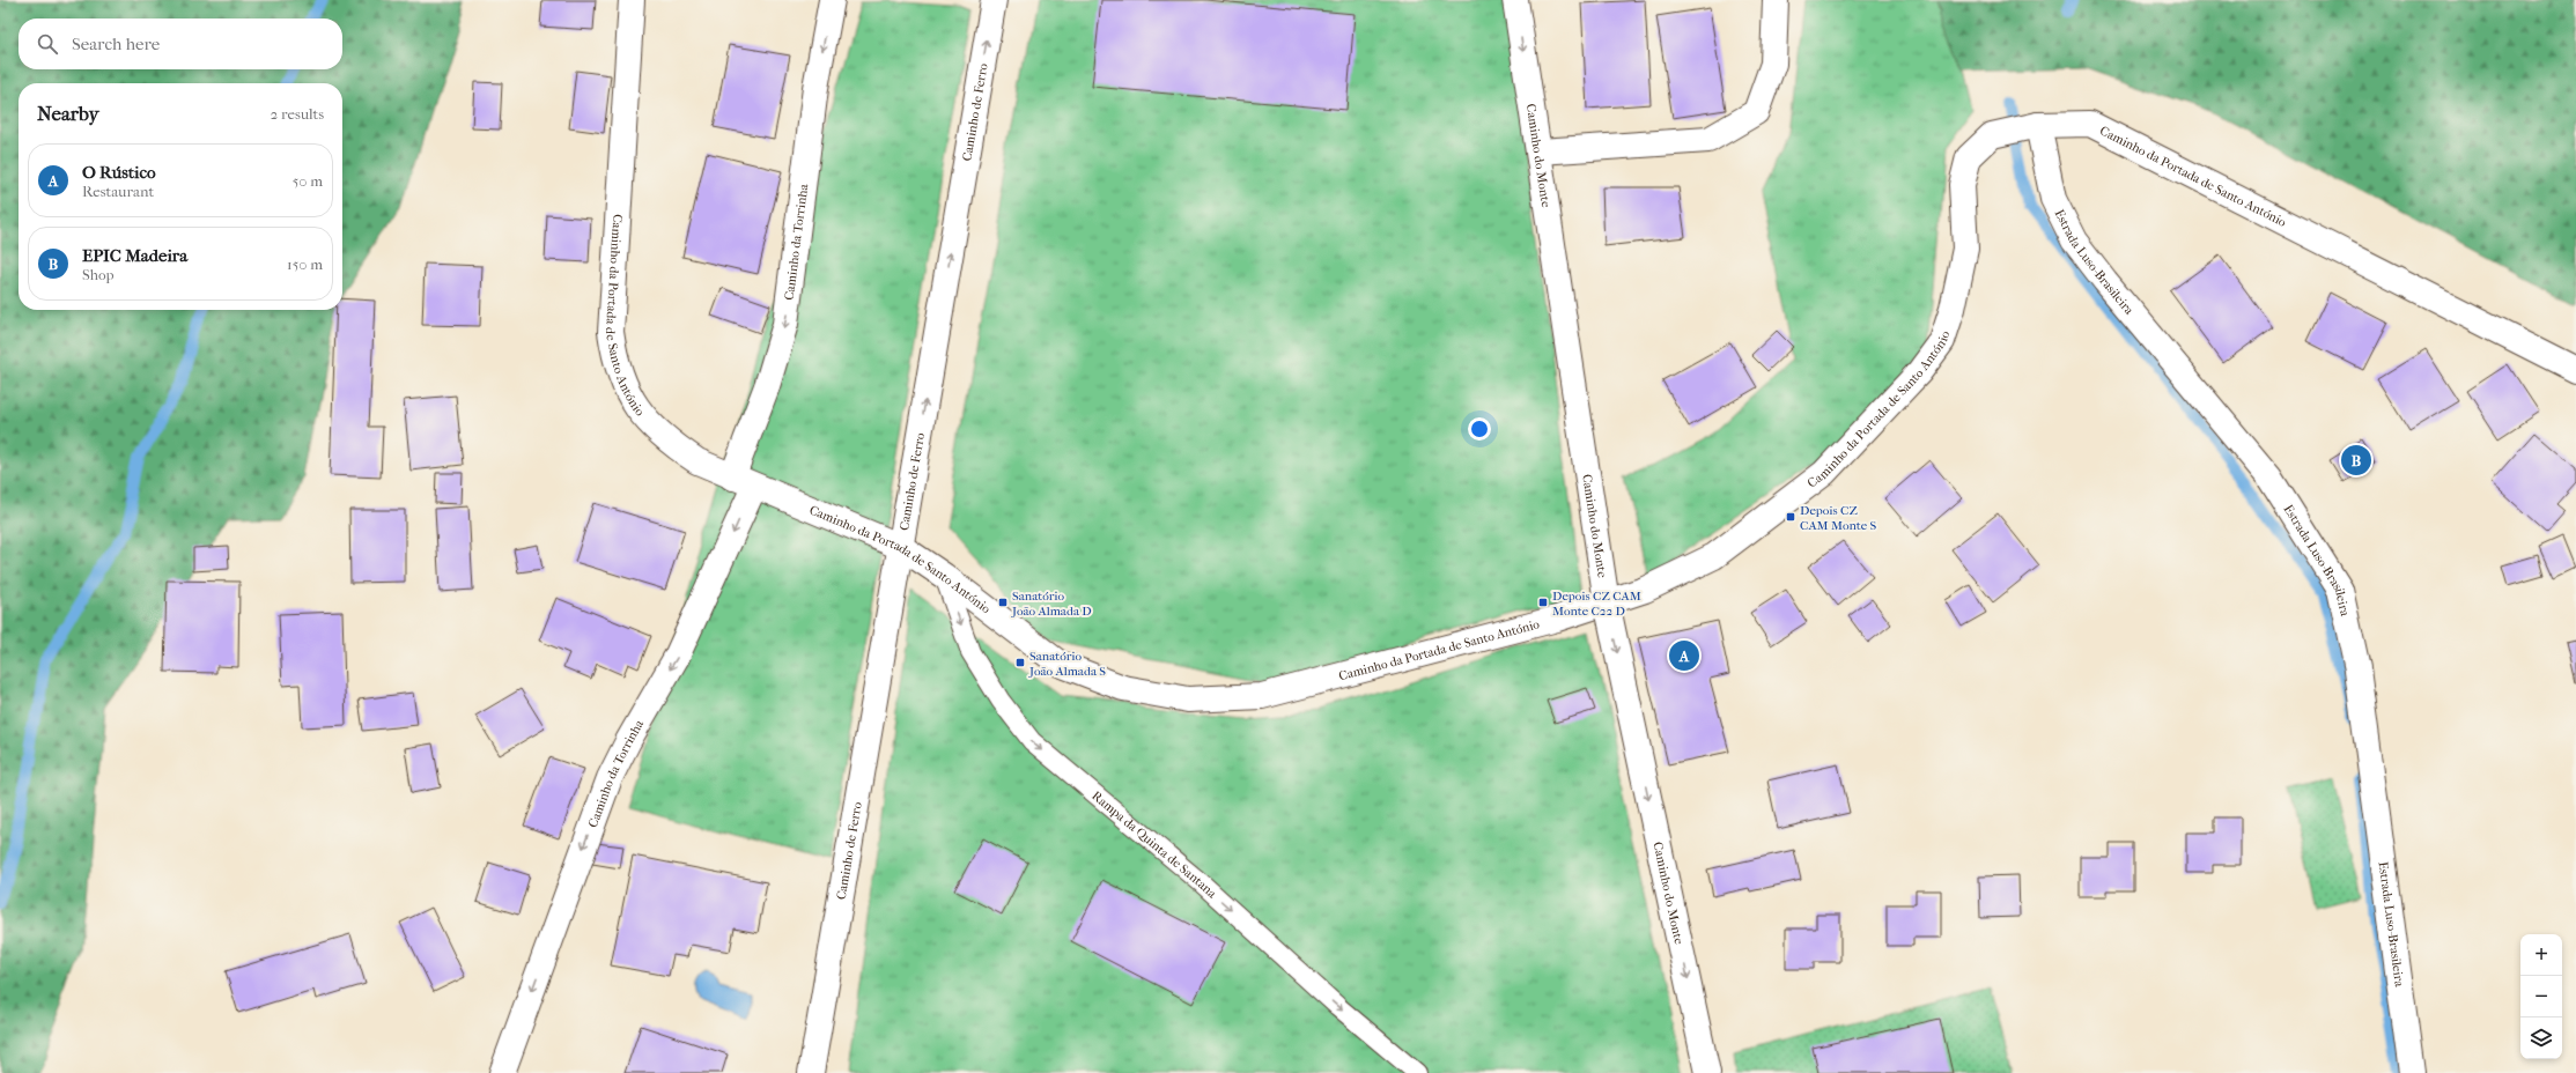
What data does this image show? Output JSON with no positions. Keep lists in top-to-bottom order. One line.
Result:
{"streets":{"street":["Caminho de Ferro","Caminho do Monte","Caminho da Portada de Santo António","Caminho da Torrinha","Estrada Luso-Brasileira"],"lane":["Rampa da Quinta de Santana"]},"crossings":[["Caminho de Ferro","Caminho da Portada de Santo António"],["Caminho do Monte","Caminho da Portada de Santo António"],["Caminho da Portada de Santo António","Caminho da Torrinha"],["Caminho da Portada de Santo António","Estrada Luso-Brasileira"],["Caminho da Portada de Santo António","Rampa da Quinta de Santana"]],"one_way":["Caminho de Ferro","Caminho do Monte","Caminho da Torrinha","Rampa da Quinta de Santana"],"places":{"transit":["Depois CZ CAM Monte S","Sanatório João Almada D","Depois CZ CAM Monte C22 D","Sanatório João Almada S"]},"page":{"search":"Search here","heading":["Nearby","2 results"],"list":[{"mark":"A","name":"O Rústico","note":"Restaurant","value":"50 m"},{"mark":"B","name":"EPIC Madeira","note":"Shop","value":"150 m"}],"pins":["B","A"],"map_buttons":["+","−"]}}
